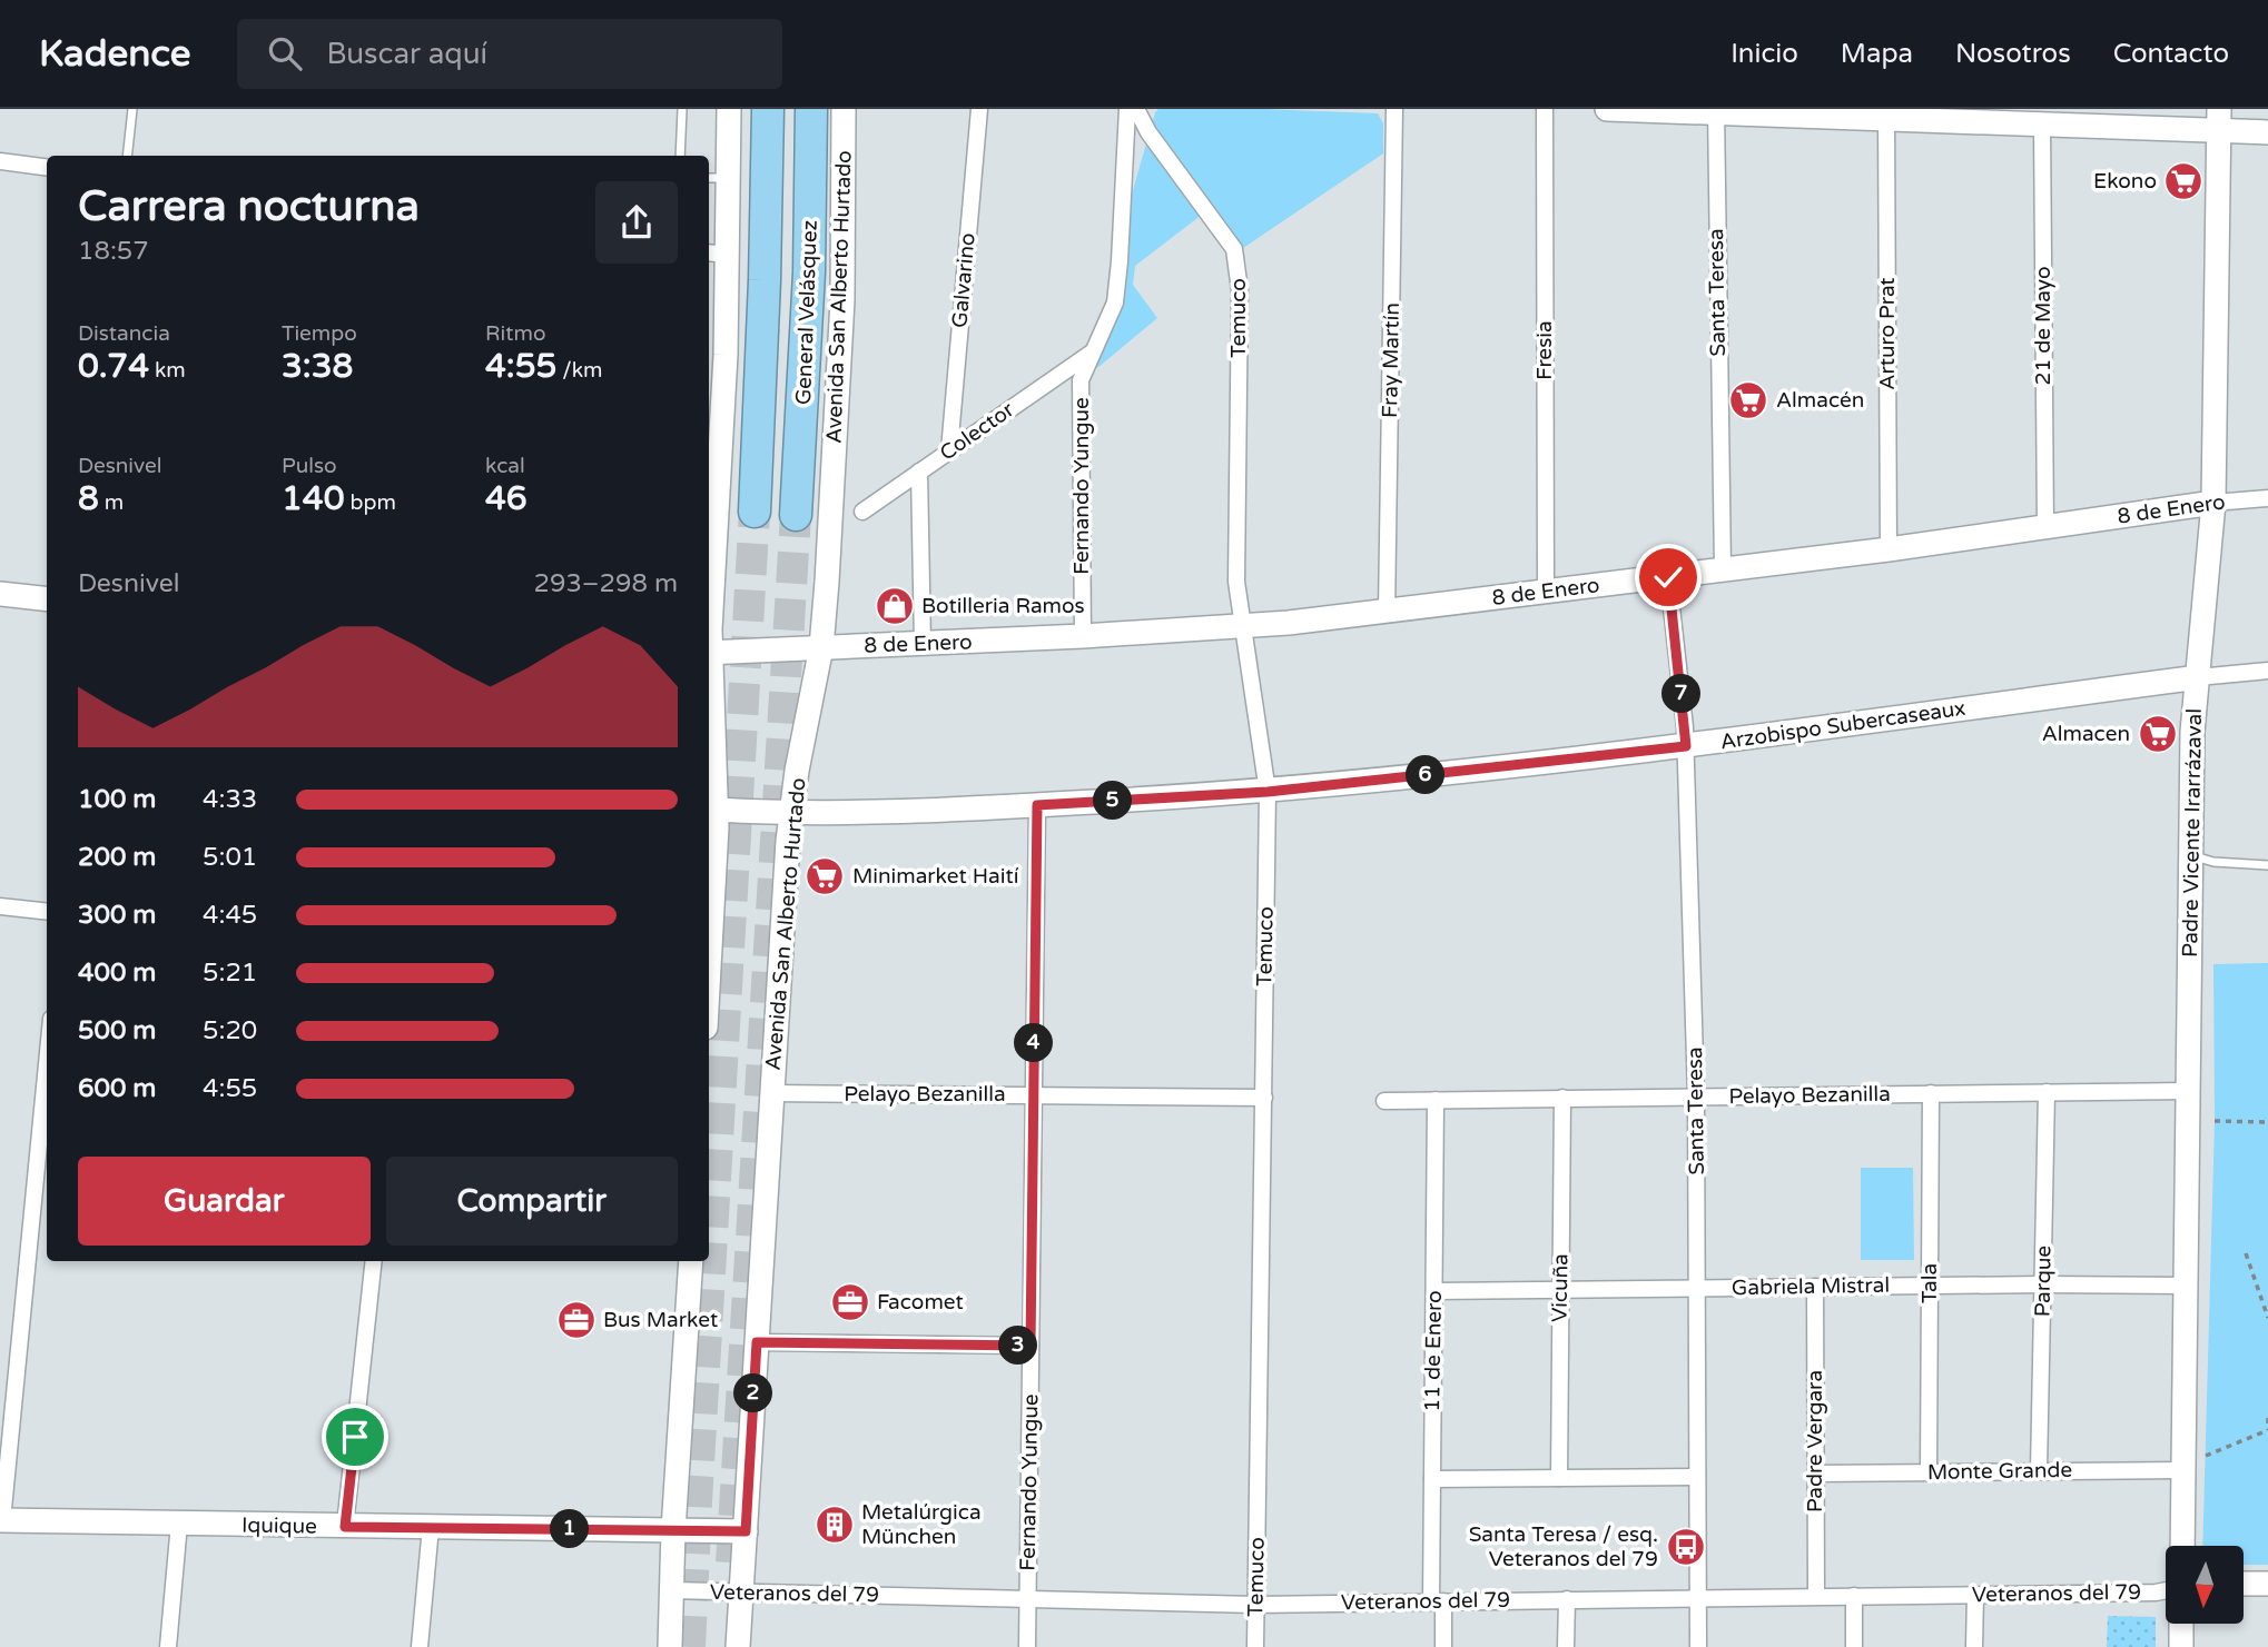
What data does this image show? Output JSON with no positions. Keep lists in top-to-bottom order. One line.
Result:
{"streets":{"highway":["General Velásquez"],"street":["Galvarino","Santa Teresa","Avenida San Alberto Hurtado","Temuco","21 de Mayo","Arturo Prat","Fresia","Fray Martín","Colector","Fernando Yungue","8 de Enero","Arzobispo Subercaseaux","Padre Vicente Irarrázaval","Pelayo Bezanilla","Parque","Tala","Gabriela Mistral","Vicuña","11 de Enero","Padre Vergara","Monte Grande","Iquique","Veteranos del 79"]},"crossings":[["Galvarino","Colector"],["Santa Teresa","8 de Enero"],["Santa Teresa","Arzobispo Subercaseaux"],["Santa Teresa","Pelayo Bezanilla"],["Santa Teresa","Gabriela Mistral"],["Santa Teresa","Veteranos del 79"],["Avenida San Alberto Hurtado","8 de Enero"],["Avenida San Alberto Hurtado","Arzobispo Subercaseaux"],["Avenida San Alberto Hurtado","Pelayo Bezanilla"],["Avenida San Alberto Hurtado","Iquique"],["Avenida San Alberto Hurtado","Veteranos del 79"],["Temuco","8 de Enero"],["Temuco","Arzobispo Subercaseaux"],["Temuco","Pelayo Bezanilla"],["Temuco","Veteranos del 79"],["21 de Mayo","8 de Enero"],["Arturo Prat","8 de Enero"],["Fresia","8 de Enero"],["Fray Martín","8 de Enero"],["Colector","Fernando Yungue"],["Fernando Yungue","8 de Enero"],["Fernando Yungue","Arzobispo Subercaseaux"],["Fernando Yungue","Pelayo Bezanilla"],["Fernando Yungue","Veteranos del 79"],["8 de Enero","Padre Vicente Irarrázaval"],["Arzobispo Subercaseaux","Padre Vicente Irarrázaval"],["Padre Vicente Irarrázaval","Pelayo Bezanilla"],["Padre Vicente Irarrázaval","Gabriela Mistral"],["Padre Vicente Irarrázaval","Monte Grande"],["Pelayo Bezanilla","Parque"],["Pelayo Bezanilla","Tala"],["Pelayo Bezanilla","Vicuña"],["Pelayo Bezanilla","11 de Enero"],["Parque","Gabriela Mistral"],["Parque","Monte Grande"],["Tala","Gabriela Mistral"],["Tala","Monte Grande"],["Gabriela Mistral","Vicuña"],["Gabriela Mistral","11 de Enero"],["Gabriela Mistral","Padre Vergara"],["11 de Enero","Veteranos del 79"],["Padre Vergara","Monte Grande"],["Padre Vergara","Veteranos del 79"]],"places":{"supermarket":["Ekono","Almacén","Almacen","Minimarket Haití"],"shop":["Botilleria Ramos"],"office":["Facomet","Bus Market"],"building":["Metalúrgica München"],"bus stop":["Santa Teresa / esq. Veteranos del 79"]},"north":"bottom","page":{"header":"Kadence","search":"Buscar aquí","nav":["Inicio","Mapa","Nosotros","Contacto"],"heading":["Carrera nocturna","18:57"],"stats":[["Distancia","0.74 km"],["Tiempo","3:38"],["Ritmo","4:55 /km"],["Desnivel","8 m"],["Pulso","140 bpm"],["kcal","46"]],"chart":["Desnivel","293–298 m"],"pins":["7","6","5","4","3","2","1"],"list":[{"name":"100 m","note":"4:33"},{"name":"200 m","note":"5:01"},{"name":"300 m","note":"4:45"},{"name":"400 m","note":"5:21"},{"name":"500 m","note":"5:20"},{"name":"600 m","note":"4:55"}],"buttons":["Guardar","Compartir"]}}
